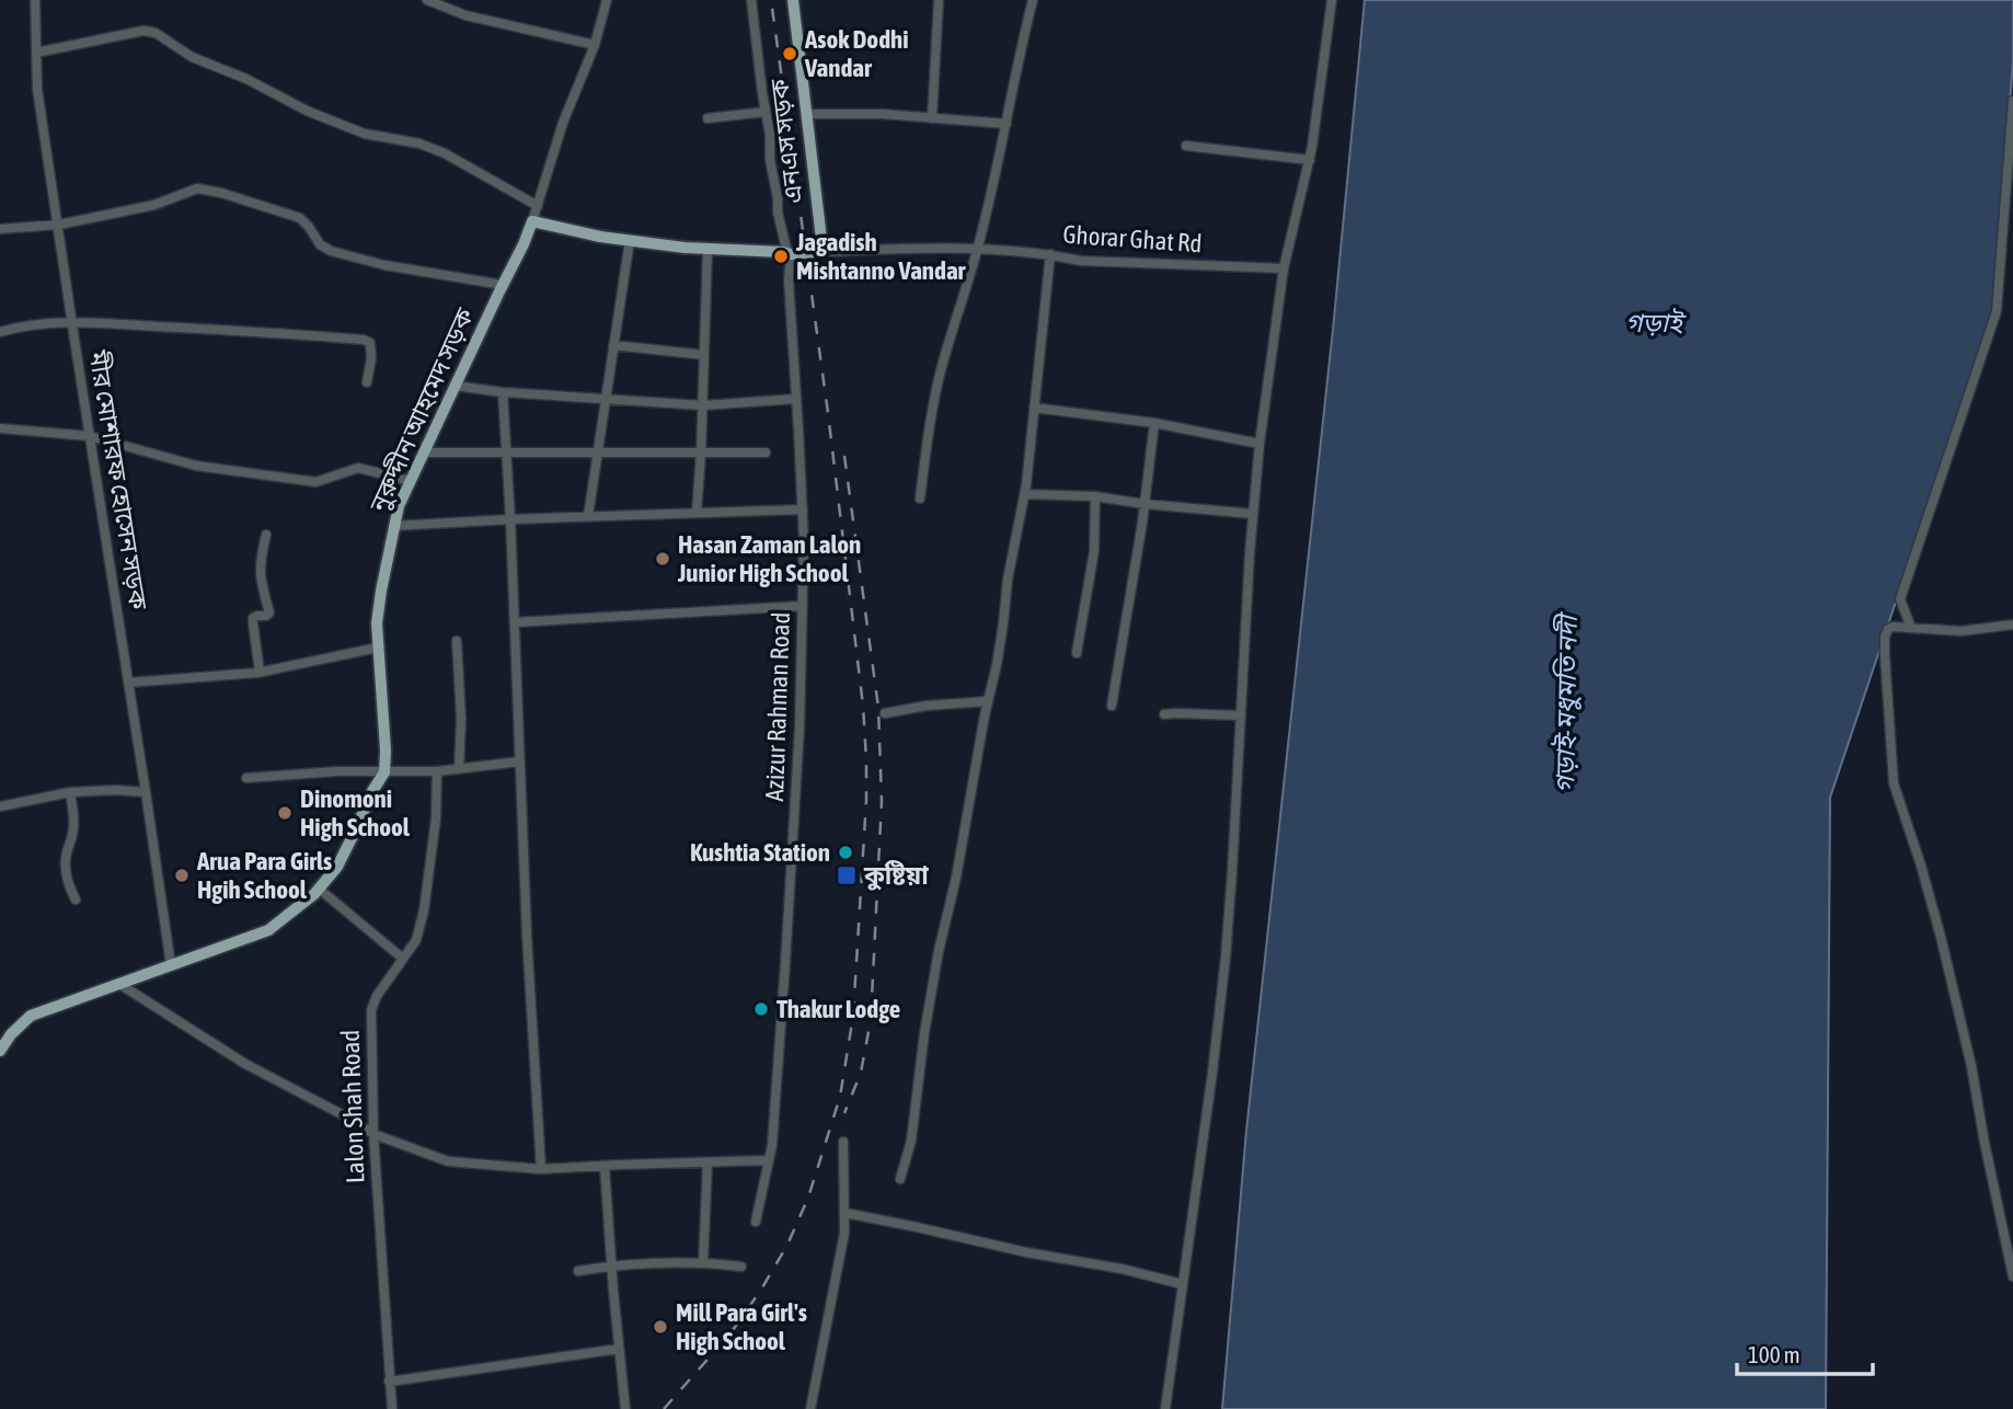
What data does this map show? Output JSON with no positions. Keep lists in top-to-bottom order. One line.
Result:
{"streets":{"main road":["এনএস সড়ক","নুরুদ্দীন আহমেদ সড়ক"],"street":["Ghorar Ghat Rd","মীর মোশারফ হোসেন সড়ক","Azizur Rahman Road","Lalon Shah Road"]},"crossings":[["এনএস সড়ক","Ghorar Ghat Rd"],["নুরুদ্দীন আহমেদ সড়ক","মীর মোশারফ হোসেন সড়ক"]],"water":["গড়াই","গড়াই-মধুমতি নদী"],"places":{"other":["Asok Dodhi Vandar","Jagadish Mishtanno Vandar","Hasan Zaman Lalon Junior High School","Dinomoni High School","Kushtia Station","Arua Para Girls Hgih School","Thakur Lodge","Mill Para Girl's High School"],"transit":["কুষ্টিয়া"]},"scale_bar":"100 m"}
